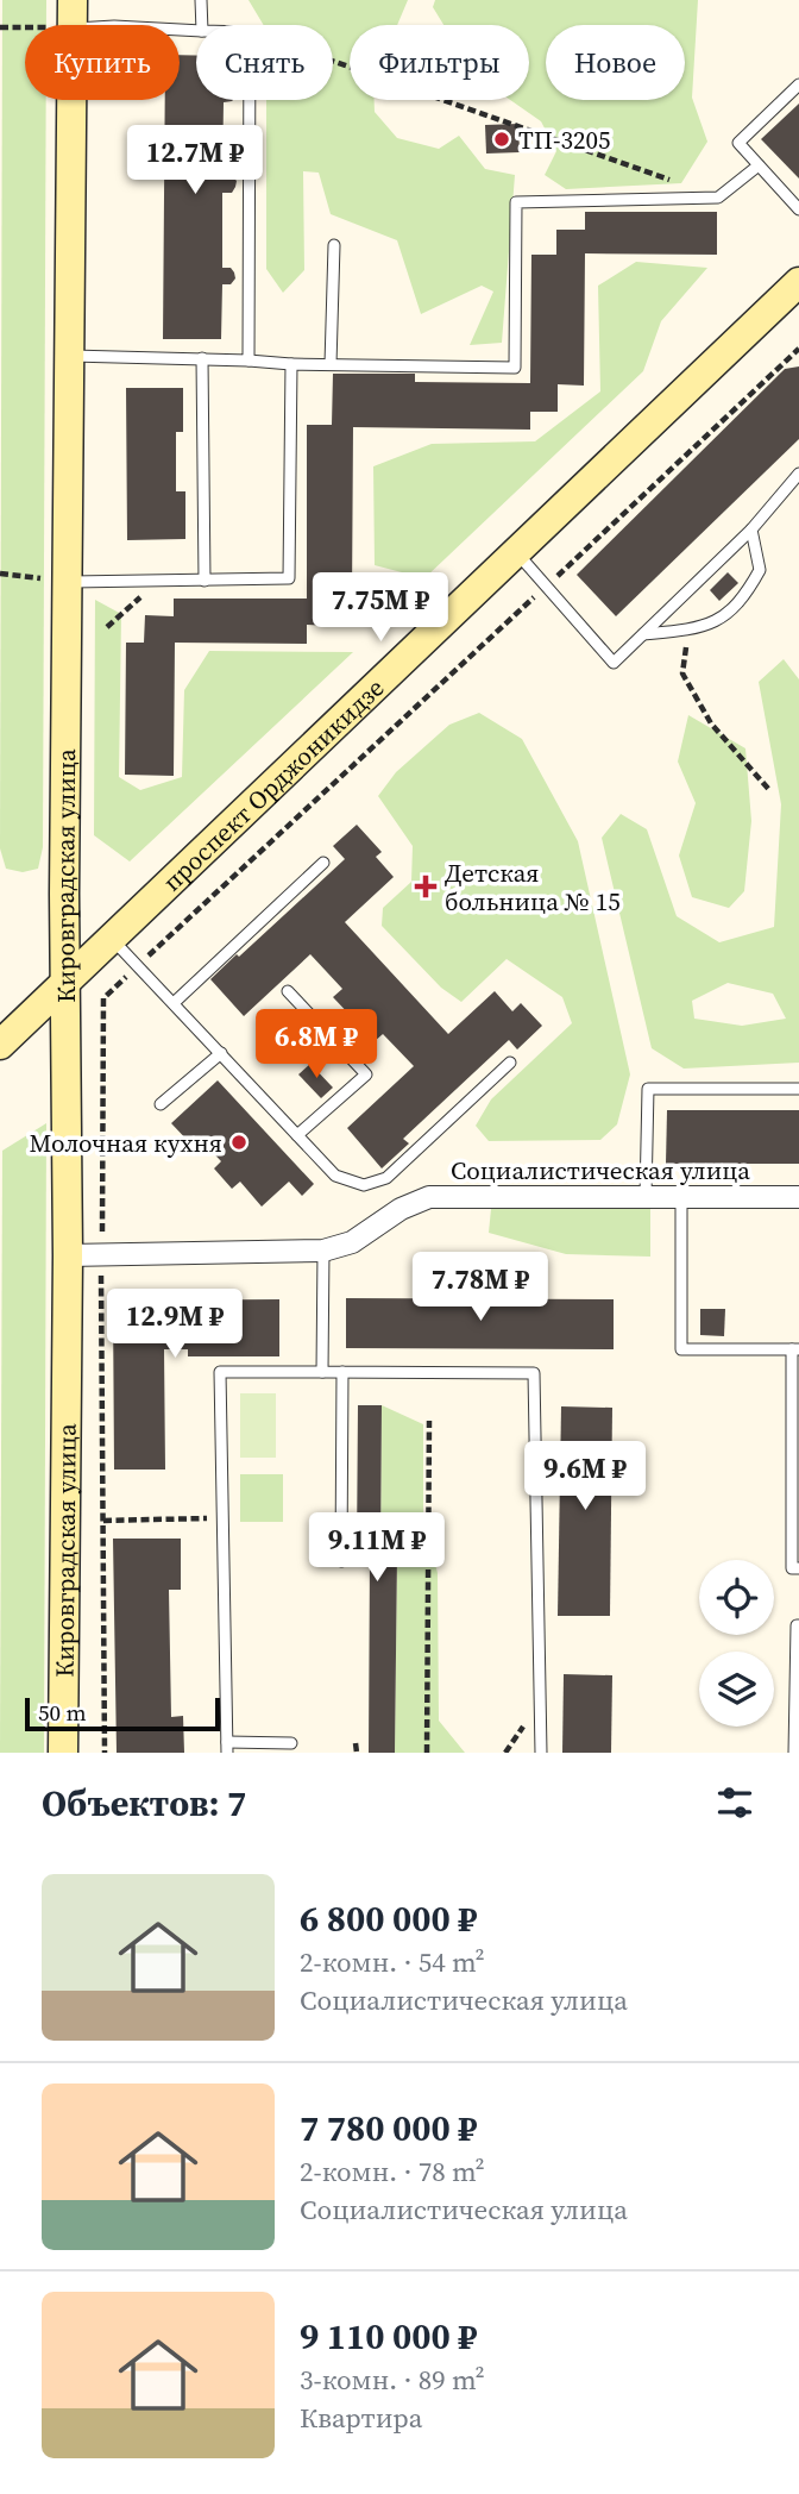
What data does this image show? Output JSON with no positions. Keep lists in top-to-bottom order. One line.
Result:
{"streets":{"main road":["проспект Орджоникидзе","Кировградская улица"],"street":["Социалистическая улица"]},"crossings":[["проспект Орджоникидзе","Кировградская улица"],["Кировградская улица","Социалистическая улица"]],"places":{"other":["ТП-3205","Молочная кухня"],"health":["Детская больница № 15"]},"scale_bar":"50 m","page":{"chip":["Купить","Снять","Фильтры","Новое"],"price":["12.7M ₽","7.75M ₽","6.8M ₽","7.78M ₽","12.9M ₽","9.6M ₽","9.11M ₽"],"scale":"50 m","heading":"Объектов: 7","list":[{"name":"6 800 000 ₽","note":"2-комн. · 54 m² · Социалистическая улица"},{"name":"7 780 000 ₽","note":"2-комн. · 78 m² · Социалистическая улица"},{"name":"9 110 000 ₽","note":"3-комн. · 89 m² · Квартира"}]}}
